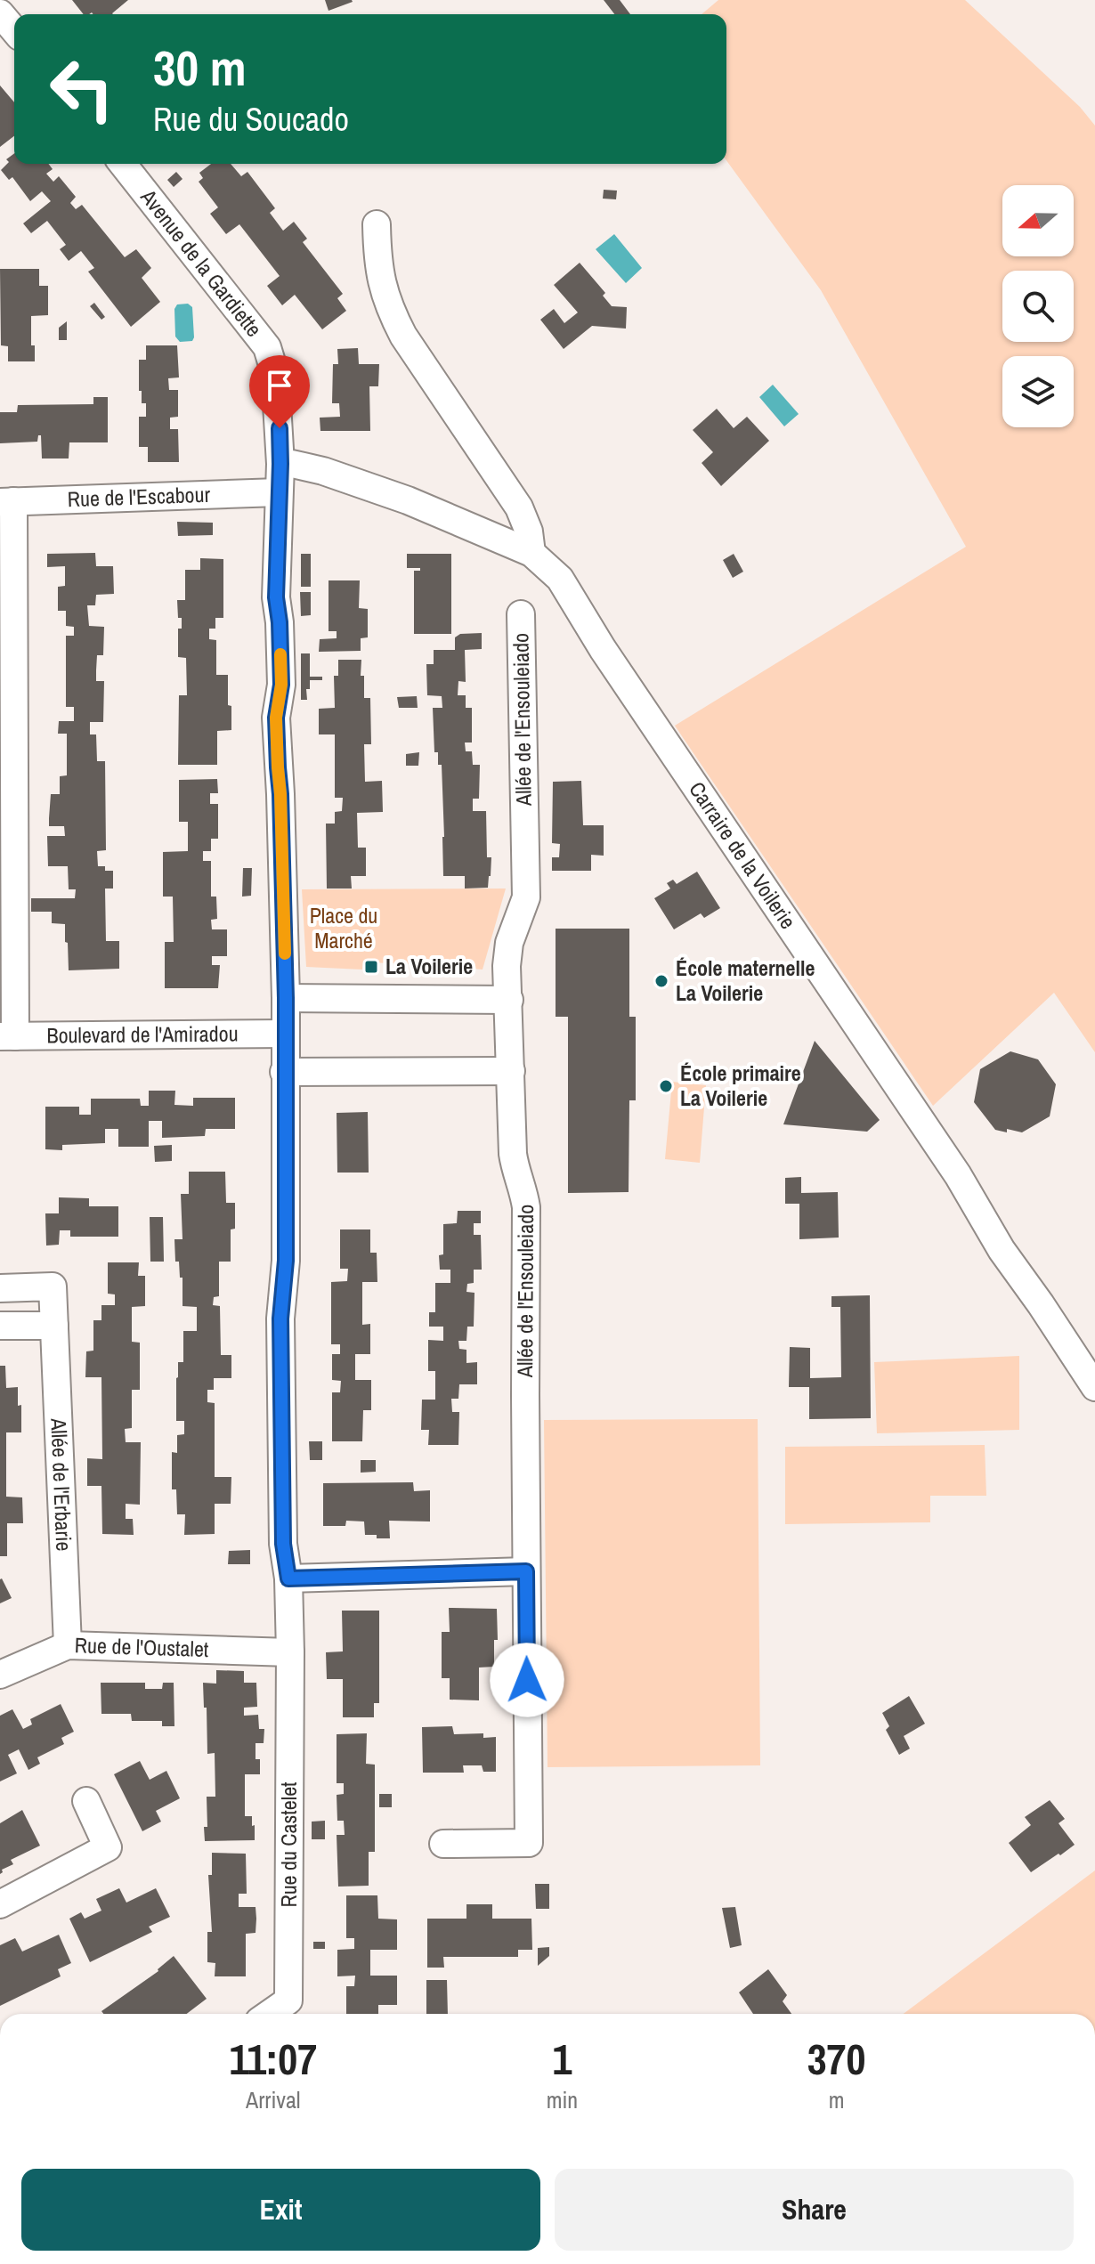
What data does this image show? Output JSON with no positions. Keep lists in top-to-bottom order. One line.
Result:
{"streets":{"street":["Avenue de la Gardiette","Rue de l'Escabour","Allée de l'Ensouleiado","Carraire de la Voilerie","Boulevard de l'Amiradou","Allée de l'Erbarie","Rue de l'Oustalet","Rue du Castelet"]},"crossings":[["Avenue de la Gardiette","Rue de l'Escabour"],["Avenue de la Gardiette","Carraire de la Voilerie"],["Avenue de la Gardiette","Boulevard de l'Amiradou"],["Avenue de la Gardiette","Rue de l'Oustalet"],["Avenue de la Gardiette","Rue du Castelet"],["Allée de l'Erbarie","Rue de l'Oustalet"],["Rue de l'Oustalet","Rue du Castelet"]],"parks":["Place du Marché"],"places":{"transit":["La Voilerie"],"other":["École maternelle La Voilerie","École primaire La Voilerie"]},"north":"left","page":{"turn":["30 m","Rue du Soucado"],"eta":["11:07","Arrival","1","min","370","m"],"buttons":["Exit","Share"]}}
